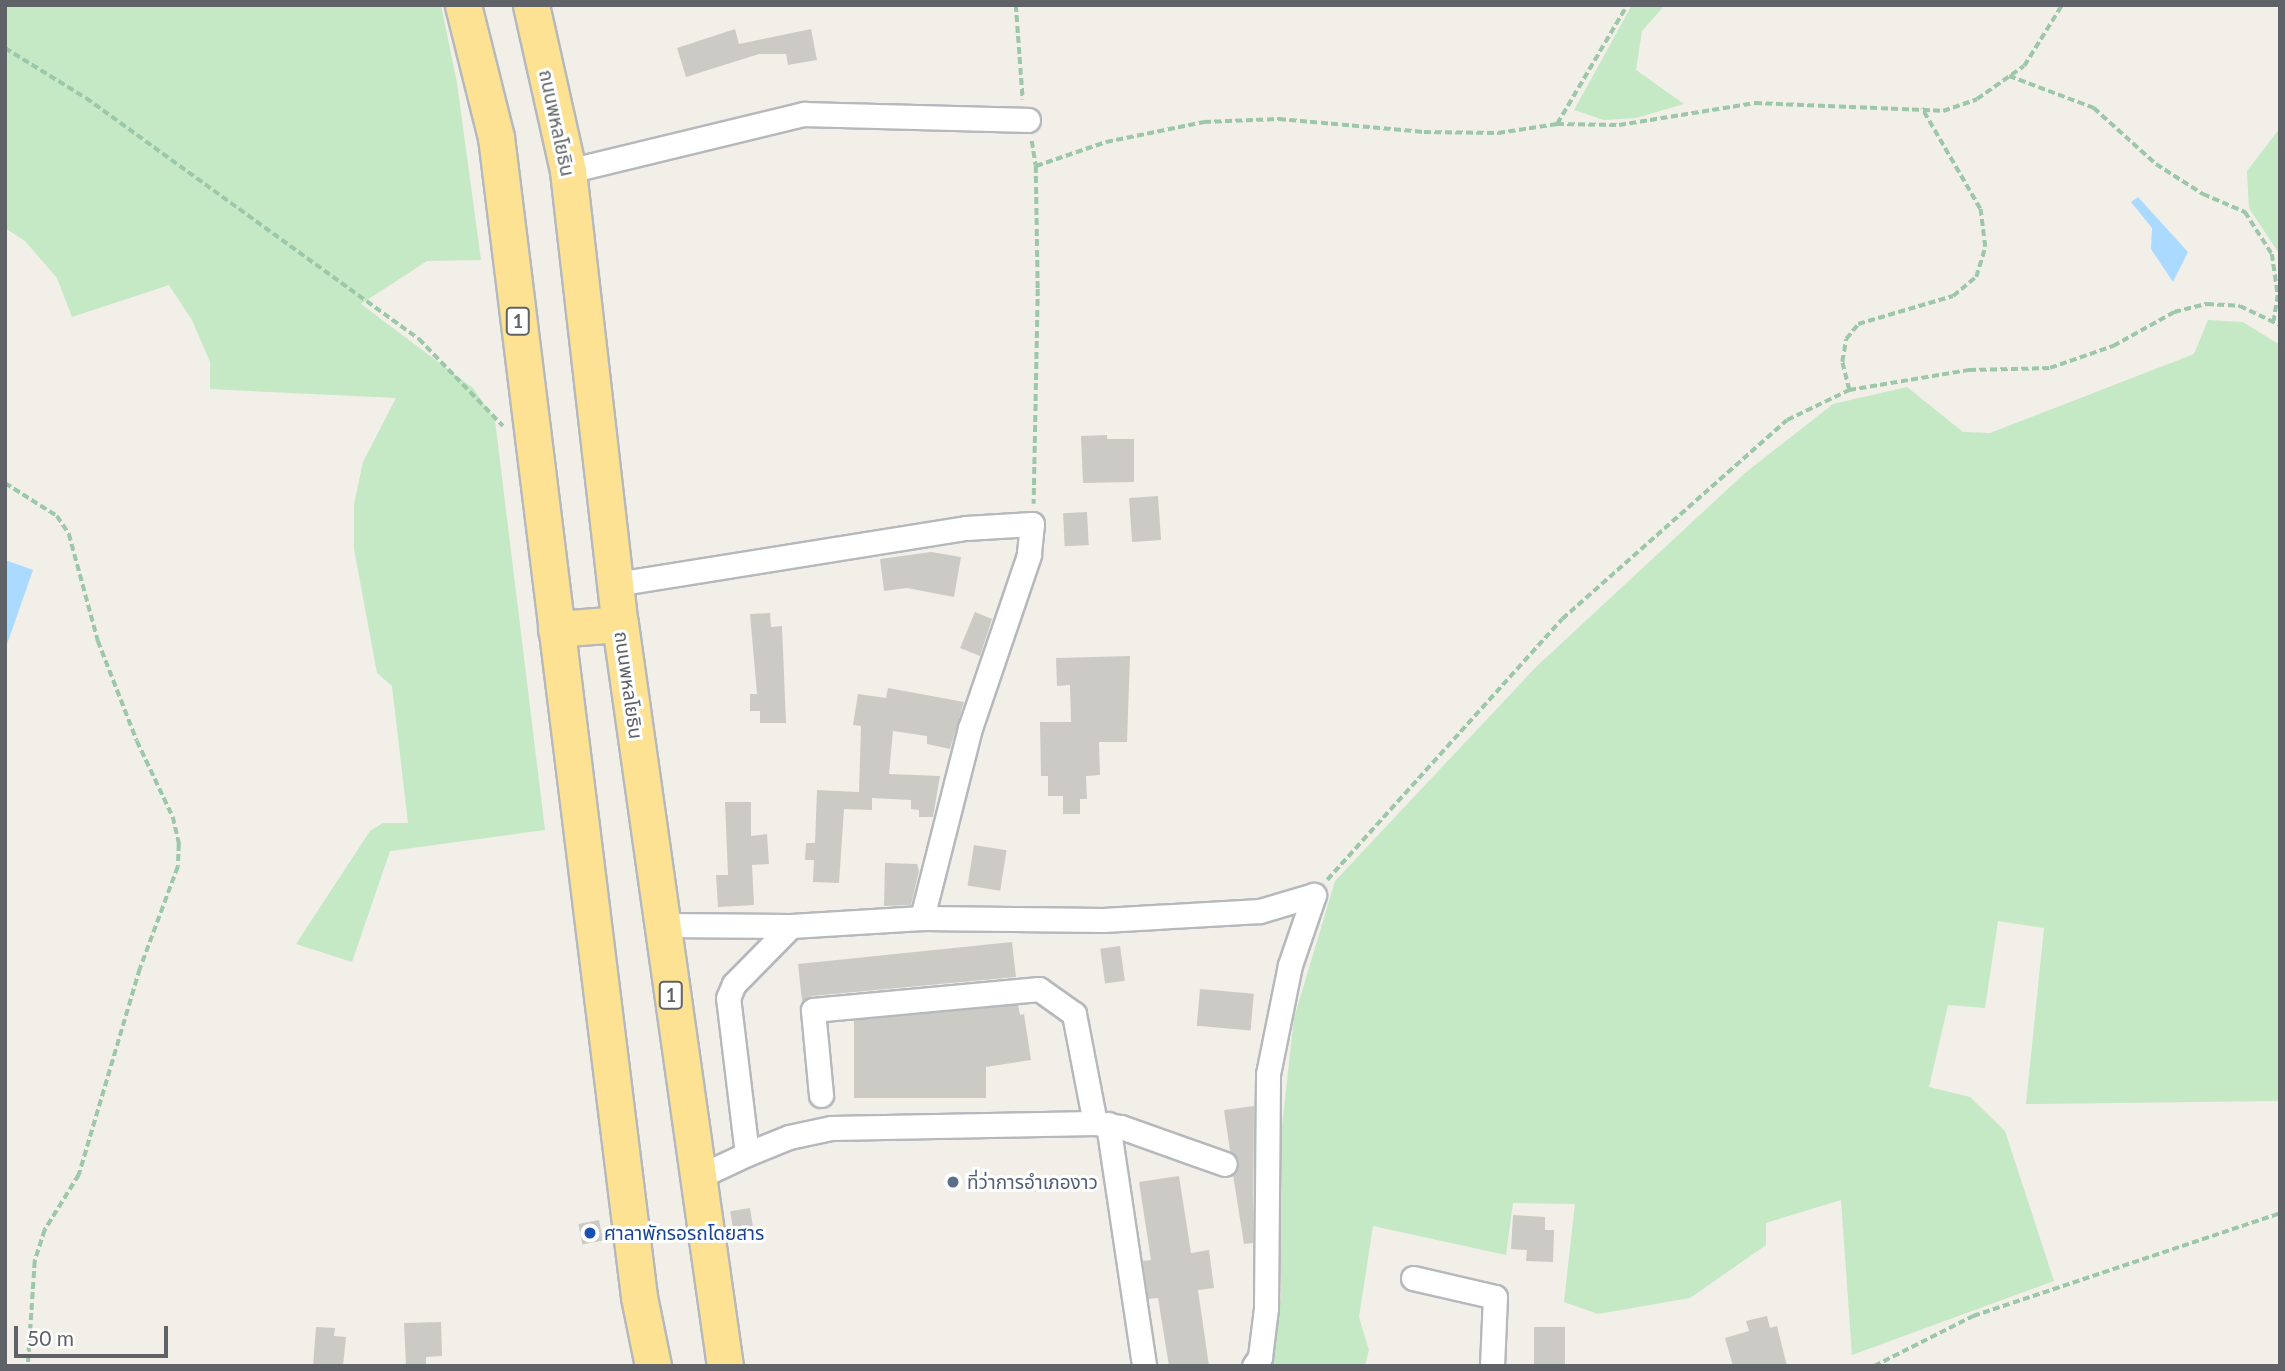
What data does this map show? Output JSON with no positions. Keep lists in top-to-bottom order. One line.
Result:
{"streets":{"highway":["ถนนพหลโยธิน","1"]},"places":["ที่ว่าการอำเภองาว","ศาลาพักรอรถโดยสาร"],"scale_bar":"50 m"}
